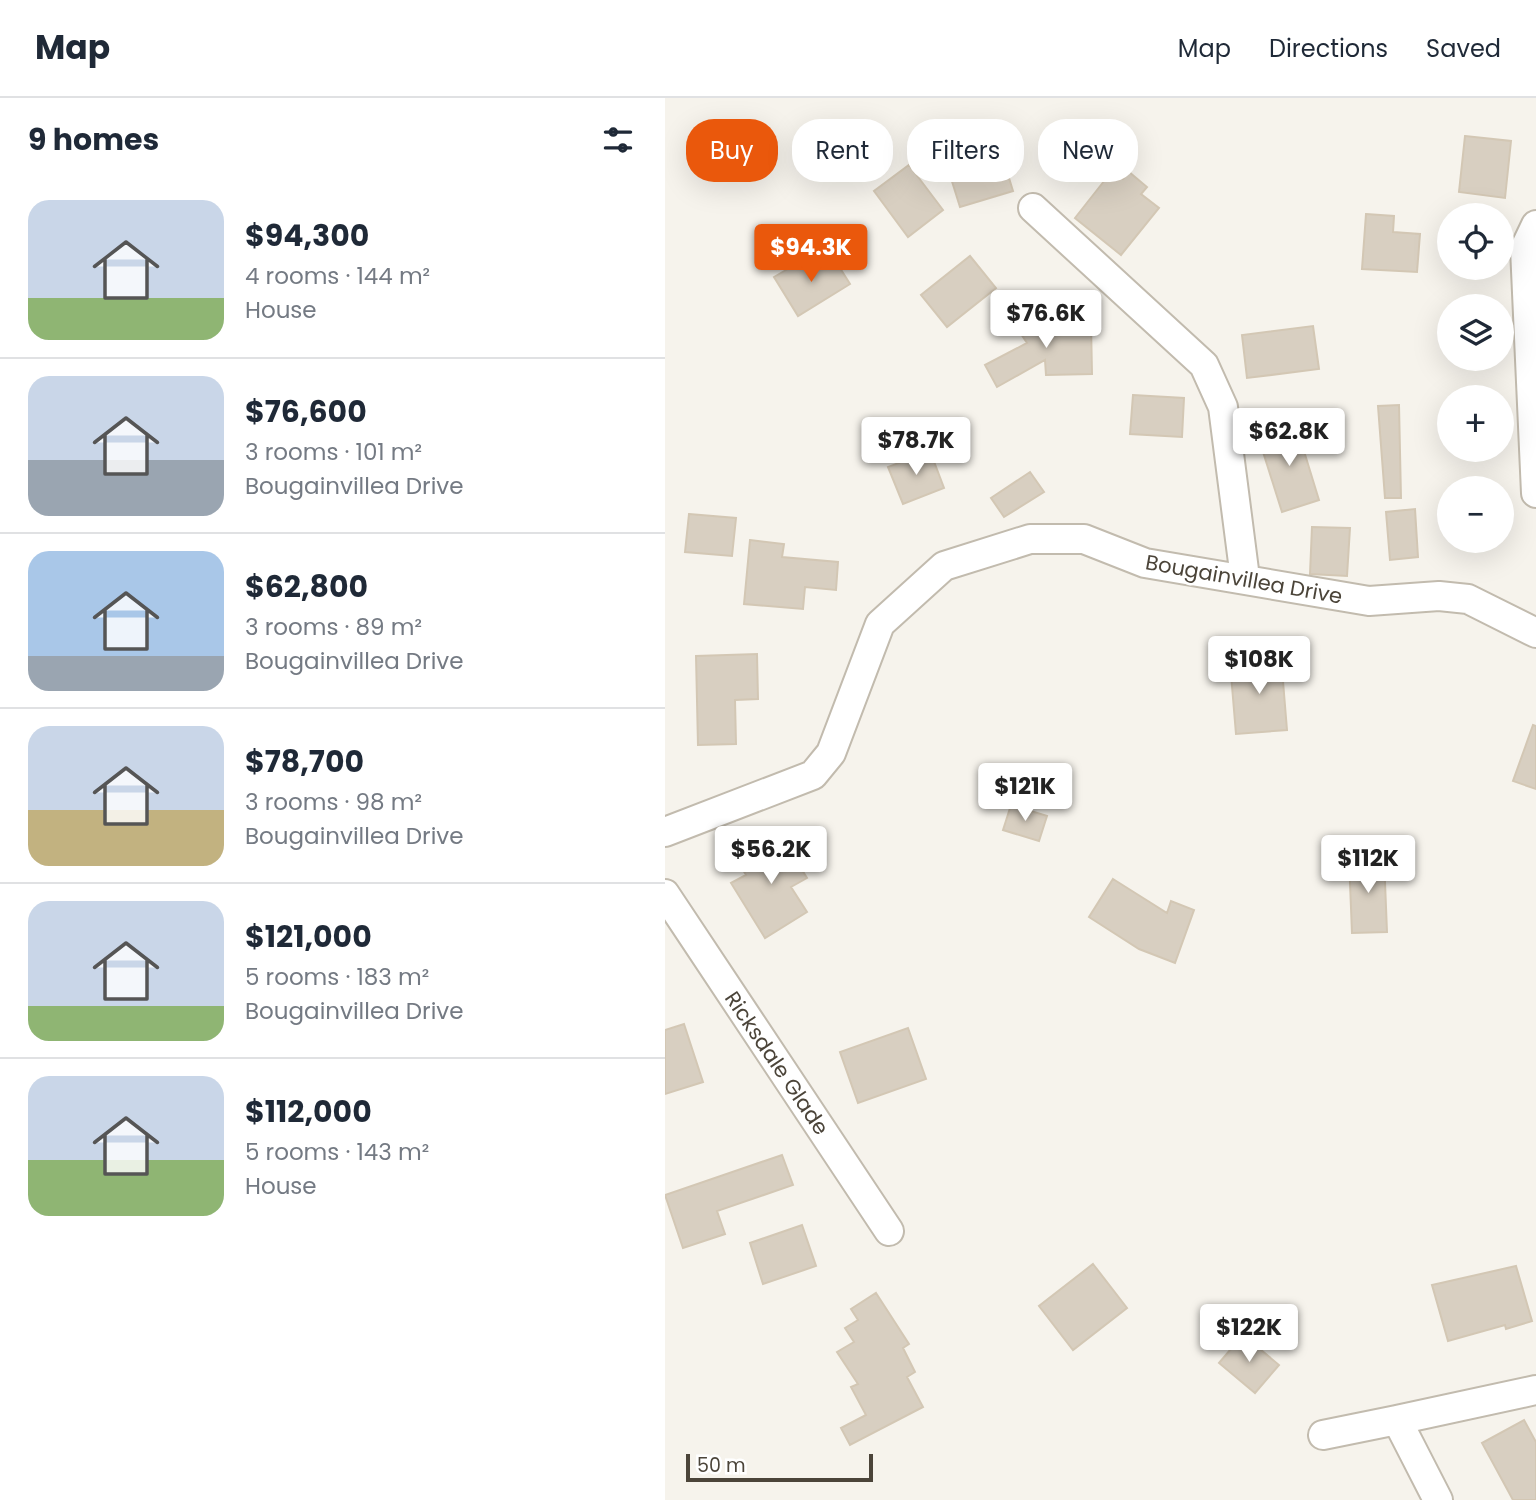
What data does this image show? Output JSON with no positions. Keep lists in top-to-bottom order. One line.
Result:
{"streets":{"street":["Bougainvillea Drive","Ricksdale Glade"]},"scale_bar":"50 m","page":{"header":"Map","nav":["Map","Directions","Saved"],"heading":"9 homes","chip":["Buy","Rent","Filters","New"],"list":[{"name":"$94,300","note":"4 rooms · 144 m² · House"},{"name":"$76,600","note":"3 rooms · 101 m² · Bougainvillea Drive"},{"name":"$62,800","note":"3 rooms · 89 m² · Bougainvillea Drive"},{"name":"$78,700","note":"3 rooms · 98 m² · Bougainvillea Drive"},{"name":"$121,000","note":"5 rooms · 183 m² · Bougainvillea Drive"},{"name":"$112,000","note":"5 rooms · 143 m² · House"}],"map_buttons":["+","−"],"price":["$94.3K","$76.6K","$62.8K","$78.7K","$108K","$121K","$56.2K","$112K","$122K"],"scale":"50 m"}}
